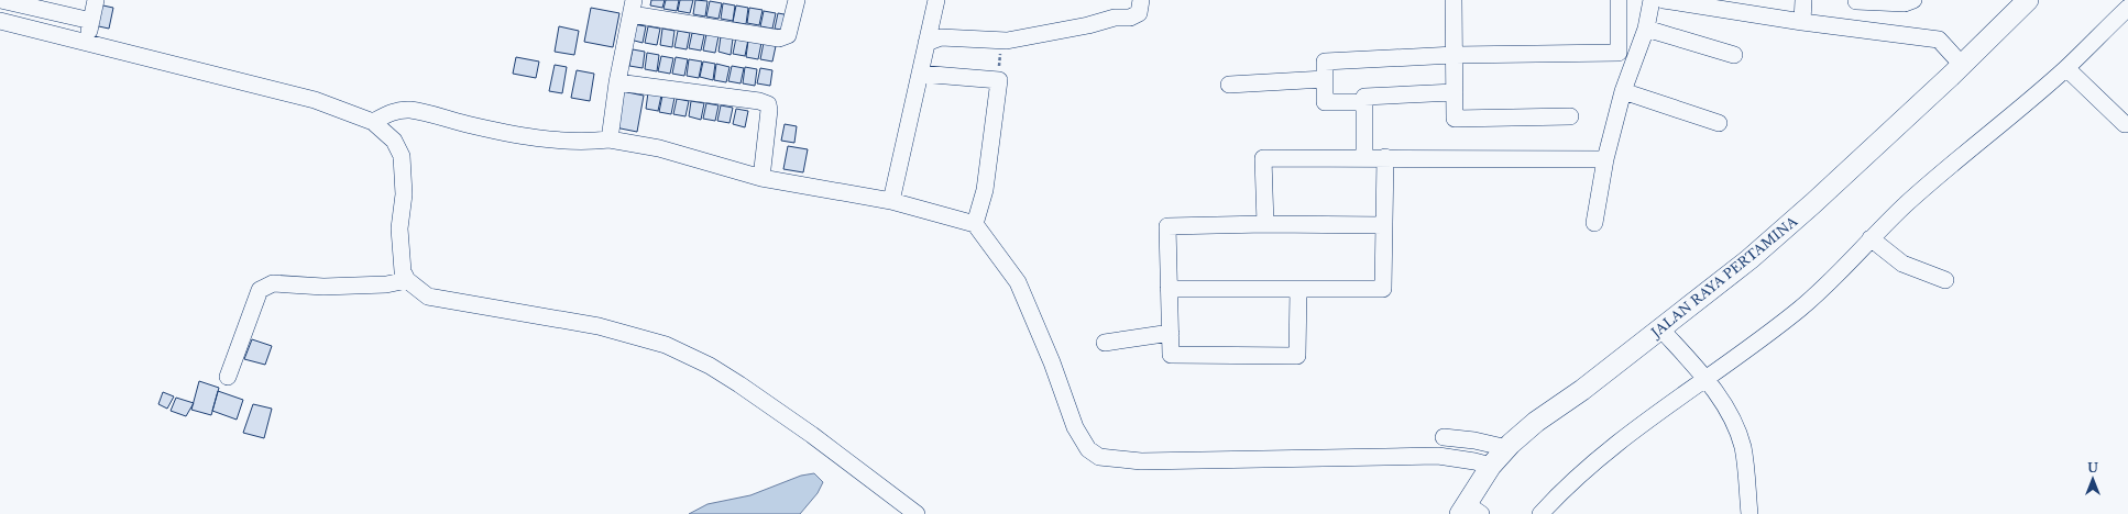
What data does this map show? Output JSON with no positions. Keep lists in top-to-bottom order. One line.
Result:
{"streets":{"main road":["JALAN RAYA PERTAMINA"]},"north":"top"}
